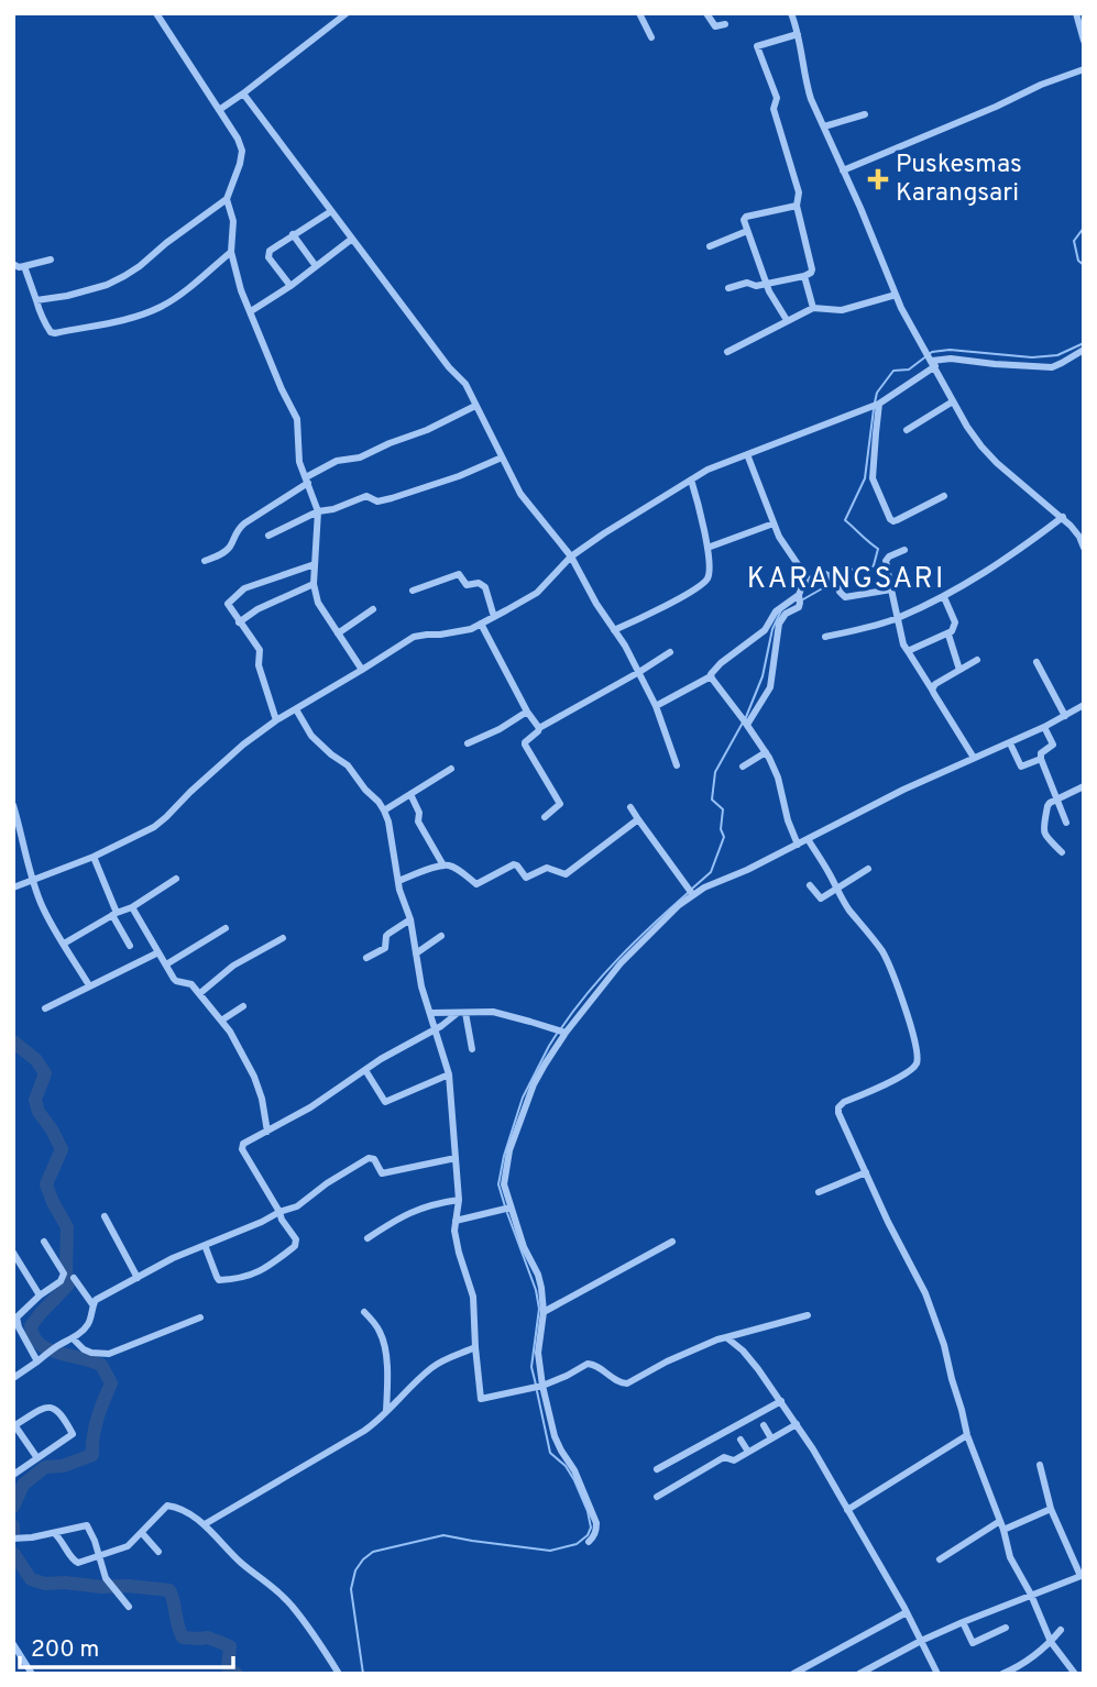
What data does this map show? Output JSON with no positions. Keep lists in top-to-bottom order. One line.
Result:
{"districts":["KARANGSARI"],"places":{"health":["Puskesmas Karangsari"]},"scale_bar":"200 m"}
